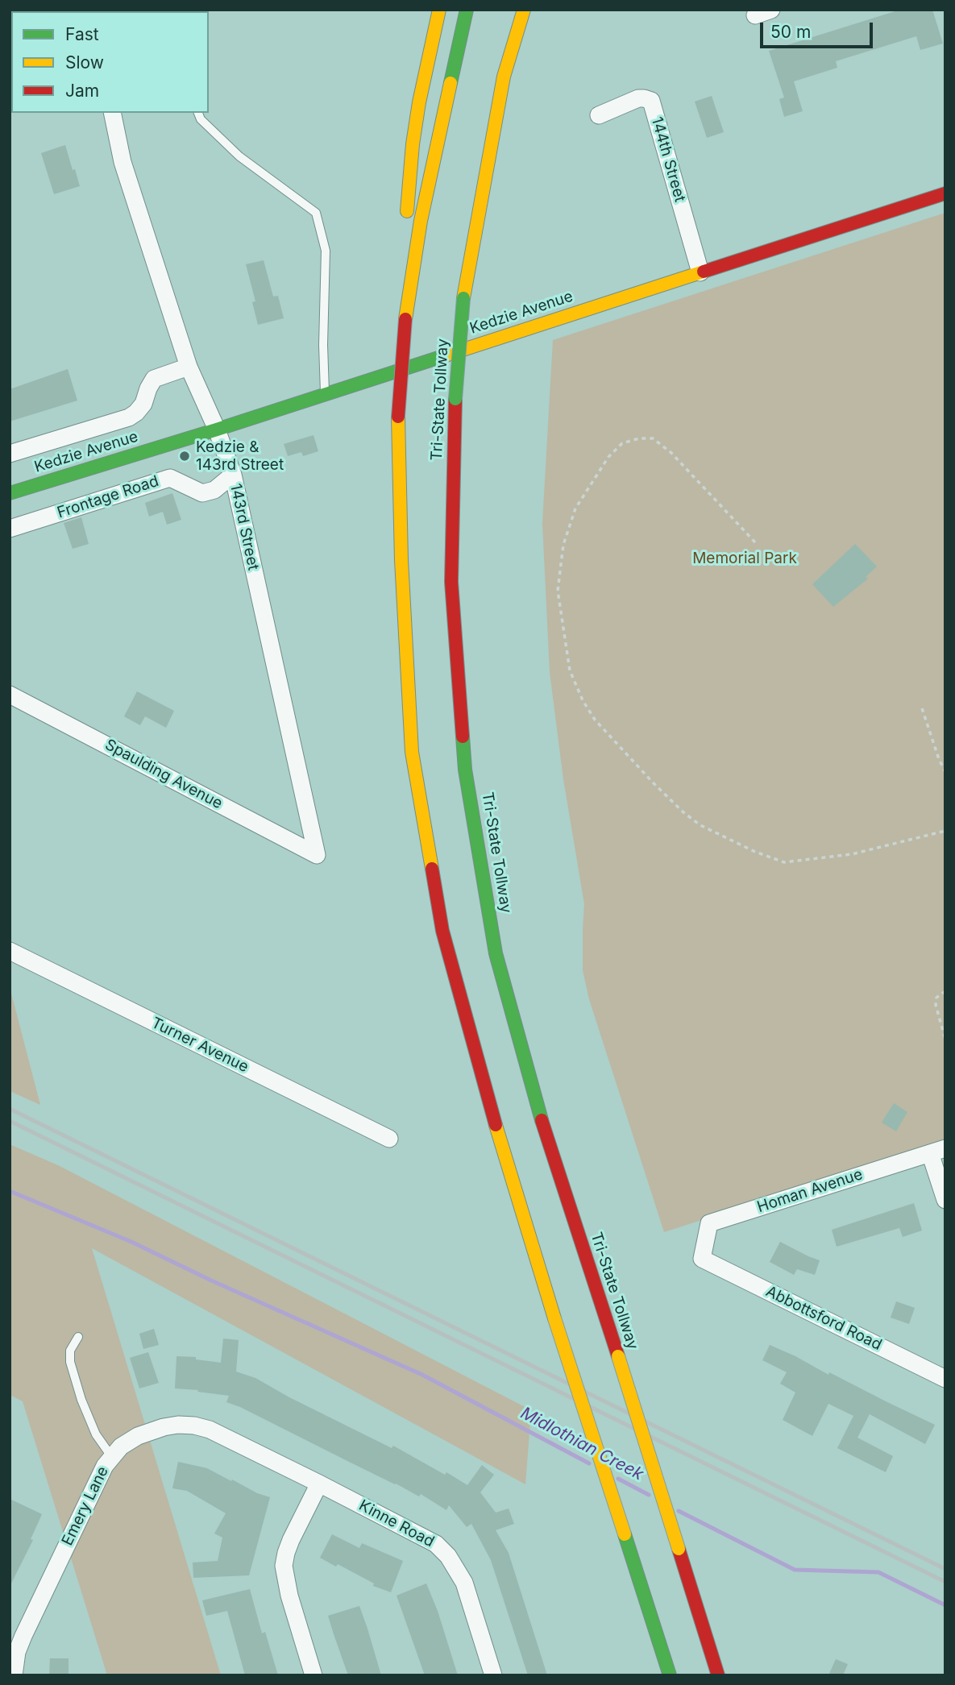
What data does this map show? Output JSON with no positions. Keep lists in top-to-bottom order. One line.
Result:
{"streets":{"main road":["Kedzie Avenue","Tri-State Tollway"],"street":["144th Street","Frontage Road","143rd Street","Spaulding Avenue","Turner Avenue","Homan Avenue","Abbottsford Road","Emery Lane","Kinne Road"]},"crossings":[["144th Street","Kedzie Avenue"],["Kedzie Avenue","143rd Street"],["Frontage Road","143rd Street"],["143rd Street","Spaulding Avenue"],["Homan Avenue","Abbottsford Road"],["Emery Lane","Kinne Road"]],"water":["Midlothian Creek"],"parks":["Memorial Park"],"places":["Kedzie & 143rd Street"],"legend":["Fast","Slow","Jam"],"scale_bar":"50 m"}
